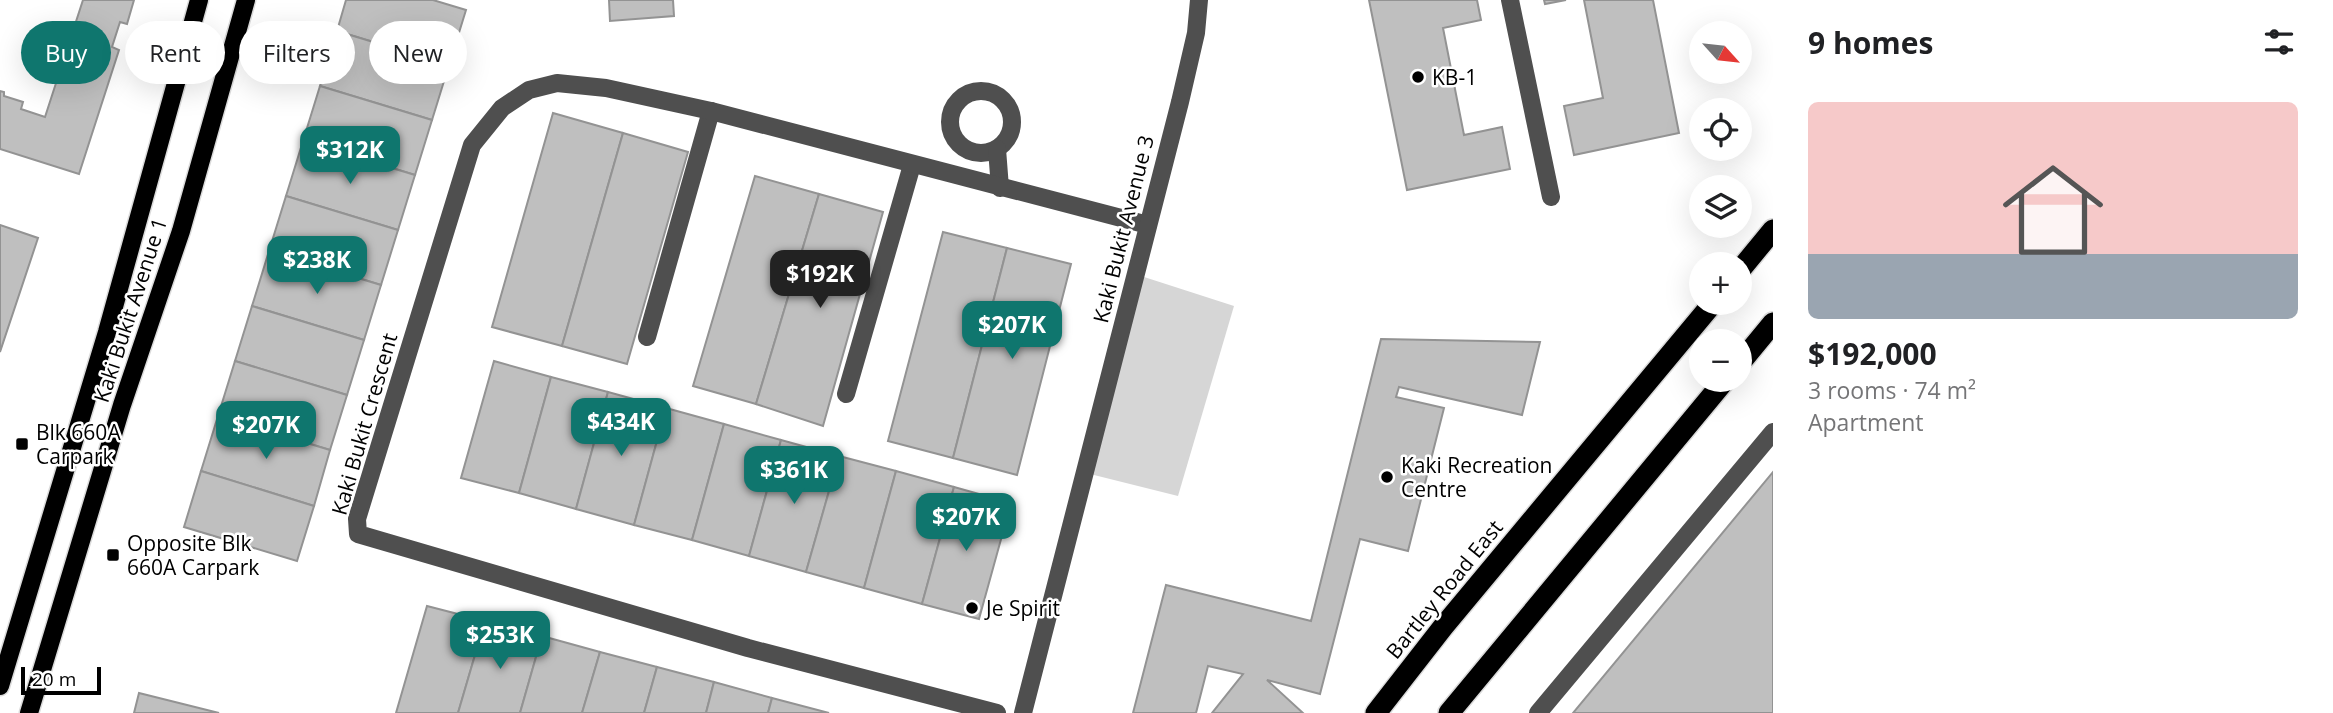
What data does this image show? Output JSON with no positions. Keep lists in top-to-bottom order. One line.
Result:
{"streets":{"highway":["Bartley Road East"],"main road":["Kaki Bukit Avenue 1"],"street":["Kaki Bukit Avenue 3","Kaki Bukit Crescent"]},"places":{"other":["KB-1","Kaki Recreation Centre","Je Spirit"],"transit":["Blk 660A Carpark","Opposite Blk 660A Carpark"]},"scale_bar":"20 m","north":"bottom right","page":{"heading":"9 homes","map_buttons":["+","−"],"chip":["Buy","Rent","Filters","New"],"list":[{"name":"$192,000","note":"3 rooms · 74 m² · Apartment"}],"price":["$312K","$238K","$192K","$207K","$434K","$207K","$361K","$207K","$253K"],"scale":"20 m"}}
